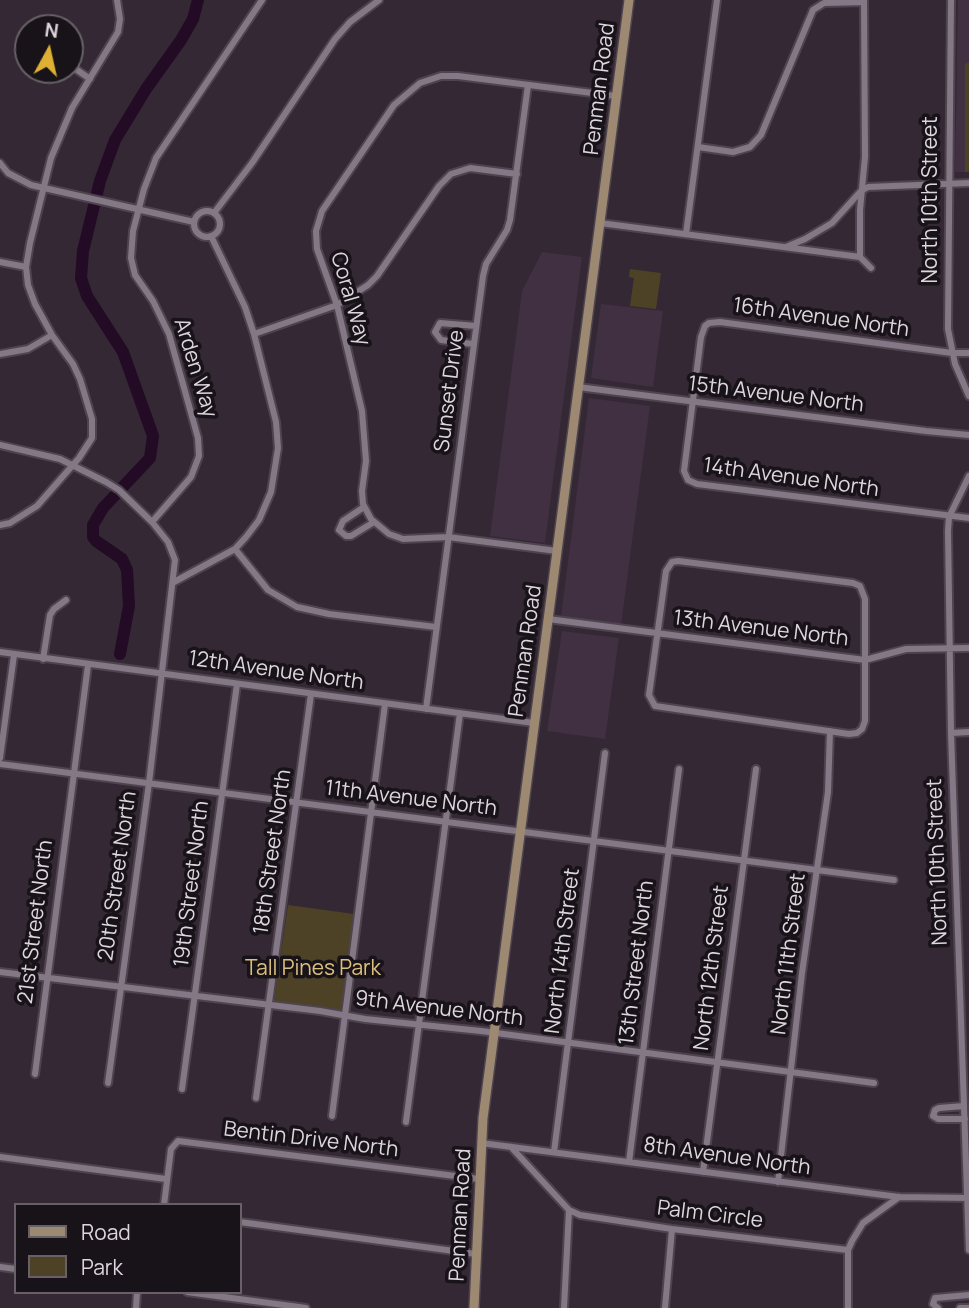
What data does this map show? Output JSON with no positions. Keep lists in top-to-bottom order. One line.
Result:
{"streets":{"street":["Penman Road","North 10th Street","Coral Way","16th Avenue North","Arden Way","Sunset Drive","15th Avenue North","14th Avenue North","13th Avenue North","12th Avenue North","11th Avenue North","18th Street North","20th Street North","19th Street North","21st Street North","North 14th Street","North 11th Street","13th Street North","North 12th Street","9th Avenue North","Bentin Drive North","8th Avenue North","Palm Circle"]},"crossings":[["Penman Road","Coral Way"],["Penman Road","15th Avenue North"],["Penman Road","13th Avenue North"],["Penman Road","12th Avenue North"],["Penman Road","11th Avenue North"],["Penman Road","9th Avenue North"],["Penman Road","Bentin Drive North"],["Penman Road","8th Avenue North"],["North 10th Street","16th Avenue North"],["North 10th Street","14th Avenue North"],["North 10th Street","13th Avenue North"],["North 10th Street","8th Avenue North"],["Coral Way","Sunset Drive"],["16th Avenue North","15th Avenue North"],["16th Avenue North","14th Avenue North"],["Arden Way","20th Street North"],["Sunset Drive","12th Avenue North"],["15th Avenue North","14th Avenue North"],["12th Avenue North","18th Street North"],["12th Avenue North","20th Street North"],["12th Avenue North","19th Street North"],["12th Avenue North","21st Street North"],["11th Avenue North","18th Street North"],["11th Avenue North","20th Street North"],["11th Avenue North","19th Street North"],["11th Avenue North","21st Street North"],["11th Avenue North","North 14th Street"],["11th Avenue North","North 11th Street"],["11th Avenue North","13th Street North"],["11th Avenue North","North 12th Street"],["18th Street North","9th Avenue North"],["20th Street North","9th Avenue North"],["19th Street North","9th Avenue North"],["21st Street North","9th Avenue North"],["North 14th Street","9th Avenue North"],["North 14th Street","8th Avenue North"],["North 11th Street","9th Avenue North"],["North 11th Street","8th Avenue North"],["13th Street North","9th Avenue North"],["13th Street North","8th Avenue North"],["North 12th Street","9th Avenue North"],["North 12th Street","8th Avenue North"]],"parks":["Tall Pines Park"],"legend":["Road","Park"],"north":"top"}
